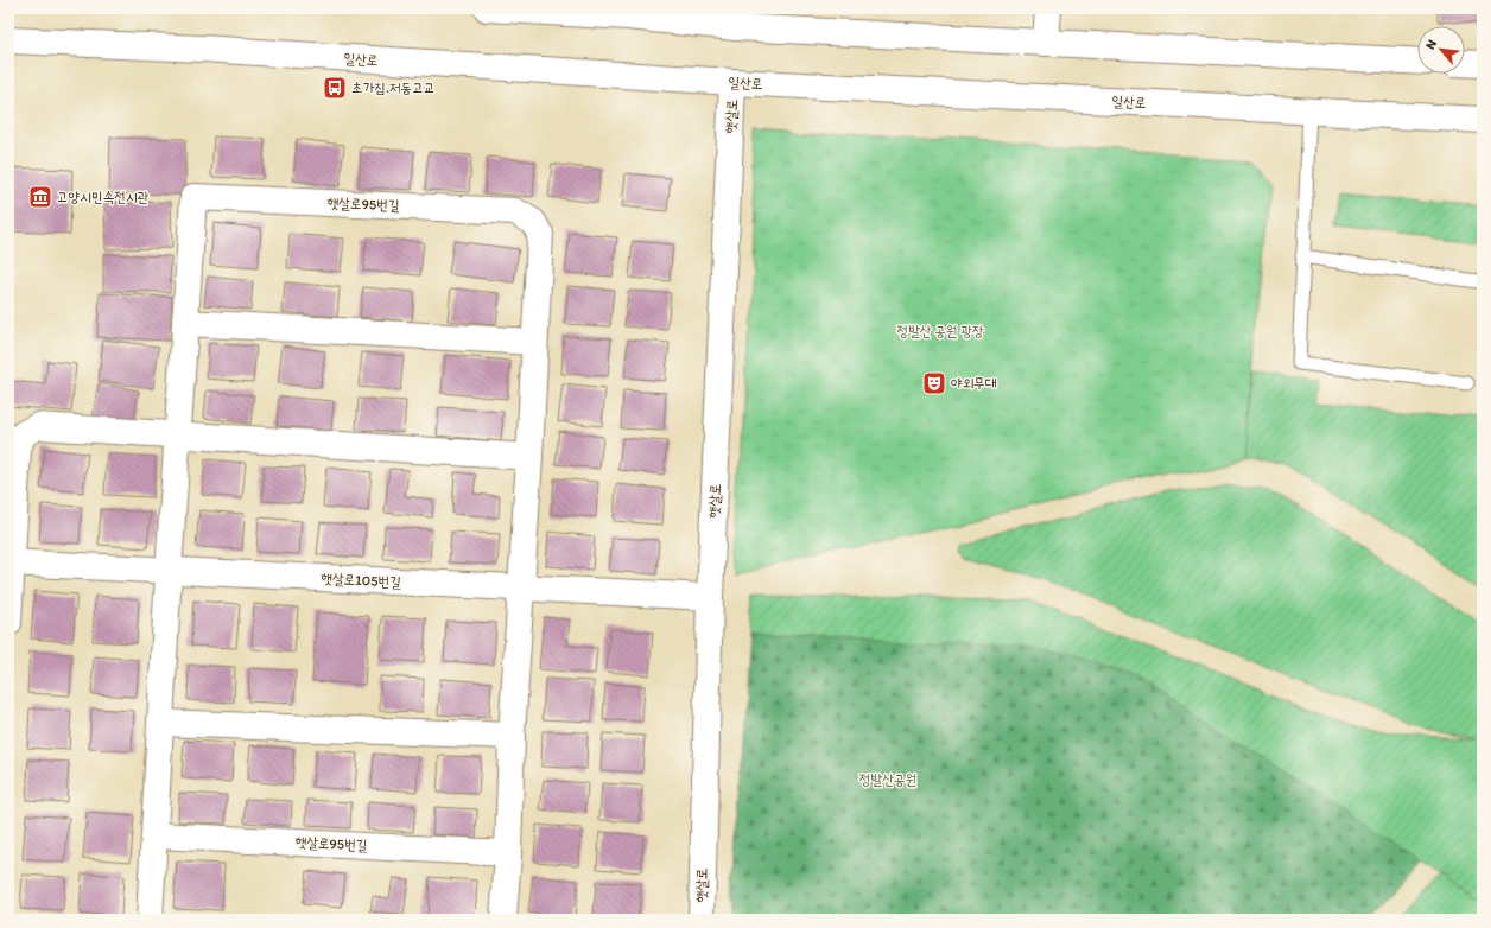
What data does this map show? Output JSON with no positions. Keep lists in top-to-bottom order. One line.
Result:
{"streets":{"street":["일산로","햇살로","햇살로95번길","햇살로105번길"]},"crossings":[["일산로","햇살로"],["햇살로","햇살로105번길"],["햇살로95번길","햇살로105번길"]],"parks":["정발산 공원 광장","정발산공원"],"places":{"bus stop":["초가집.저동고교"],"museum":["고양시민속전시관"],"theatre":["야외무대"]},"north":"top left"}
